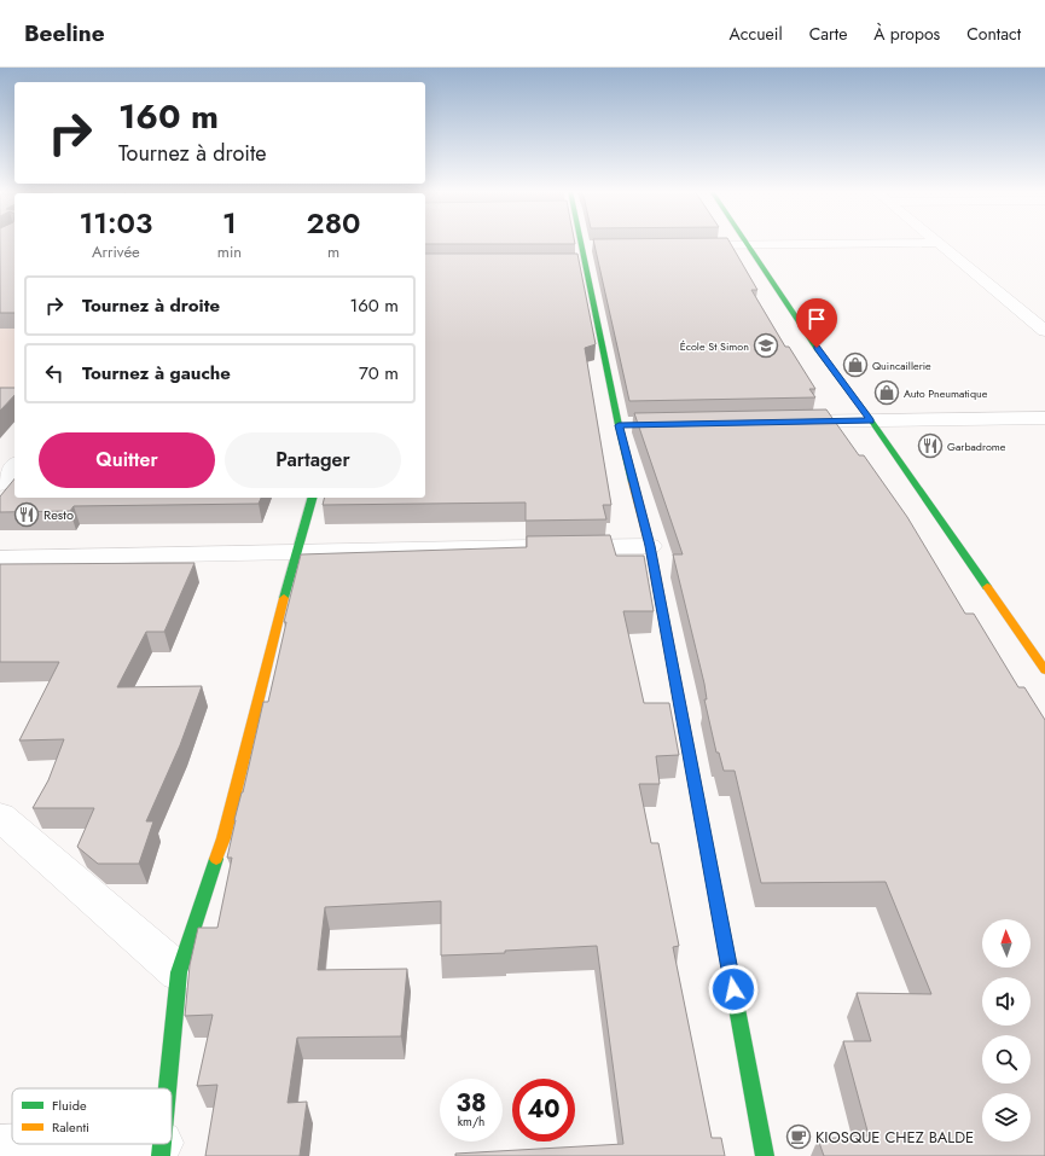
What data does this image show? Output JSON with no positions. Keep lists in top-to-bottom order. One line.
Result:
{"places":{"school or university":["École St Simon"],"shop":["Quincaillerie","Auto Pneumatique"],"restaurant":["Garbadrome","Resto"],"cafe":["KIOSQUE CHEZ BALDE"]},"legend":["Fluide","Ralenti"],"north":"top","page":{"header":"Beeline","nav":["Accueil","Carte","À propos","Contact"],"turn":["160 m","Tournez à droite"],"eta":["11:03","Arrivée","1","min","280","m"],"list":[{"name":"Tournez à droite","value":"160 m"},{"name":"Tournez à gauche","value":"70 m"}],"buttons":["Quitter","Partager"],"speed":"38 km/h","limit":"40"}}
